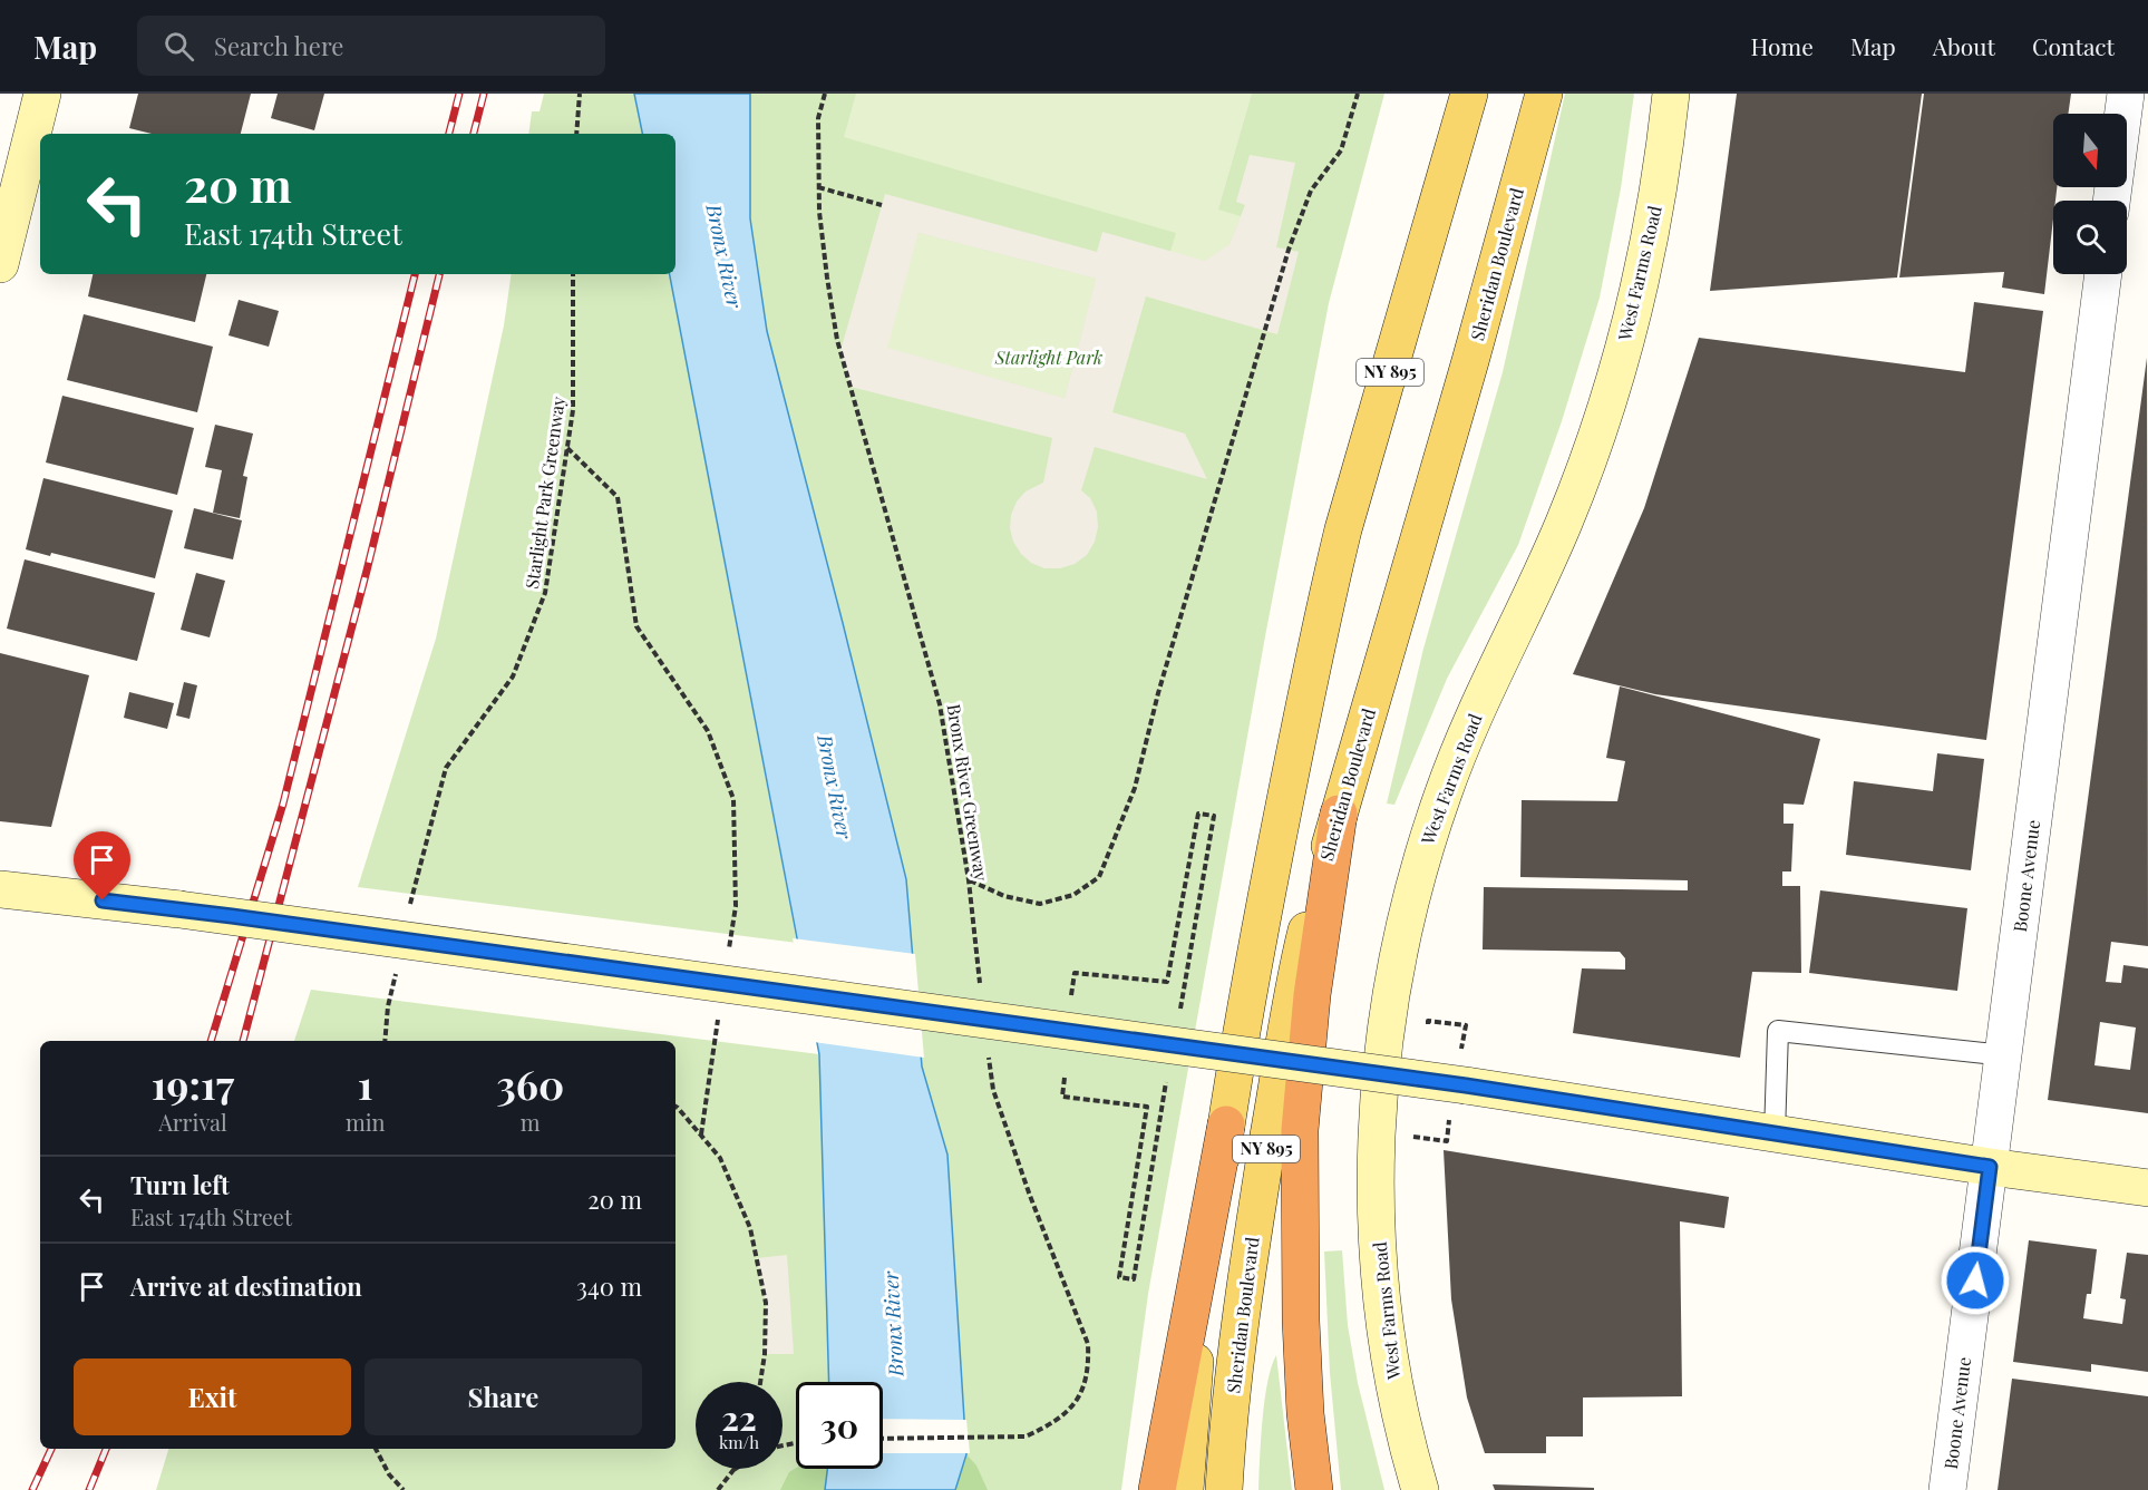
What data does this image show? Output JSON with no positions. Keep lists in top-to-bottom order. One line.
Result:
{"streets":{"main road":["Sheridan Boulevard","West Farms Road","NY 895"],"street":["Boone Avenue"],"path":["Starlight Park Greenway","Bronx River Greenway"]},"water":["Bronx River"],"parks":["Starlight Park"],"north":"bottom","page":{"header":"Map","search":"Search here","nav":["Home","Map","About","Contact"],"turn":["20 m","East 174th Street"],"eta":["19:17","Arrival","1","min","360","m"],"list":[{"name":"Turn left","note":"East 174th Street","value":"20 m"},{"name":"Arrive at destination","value":"340 m"}],"buttons":["Exit","Share"],"speed":"22 km/h","limit":"30"}}
